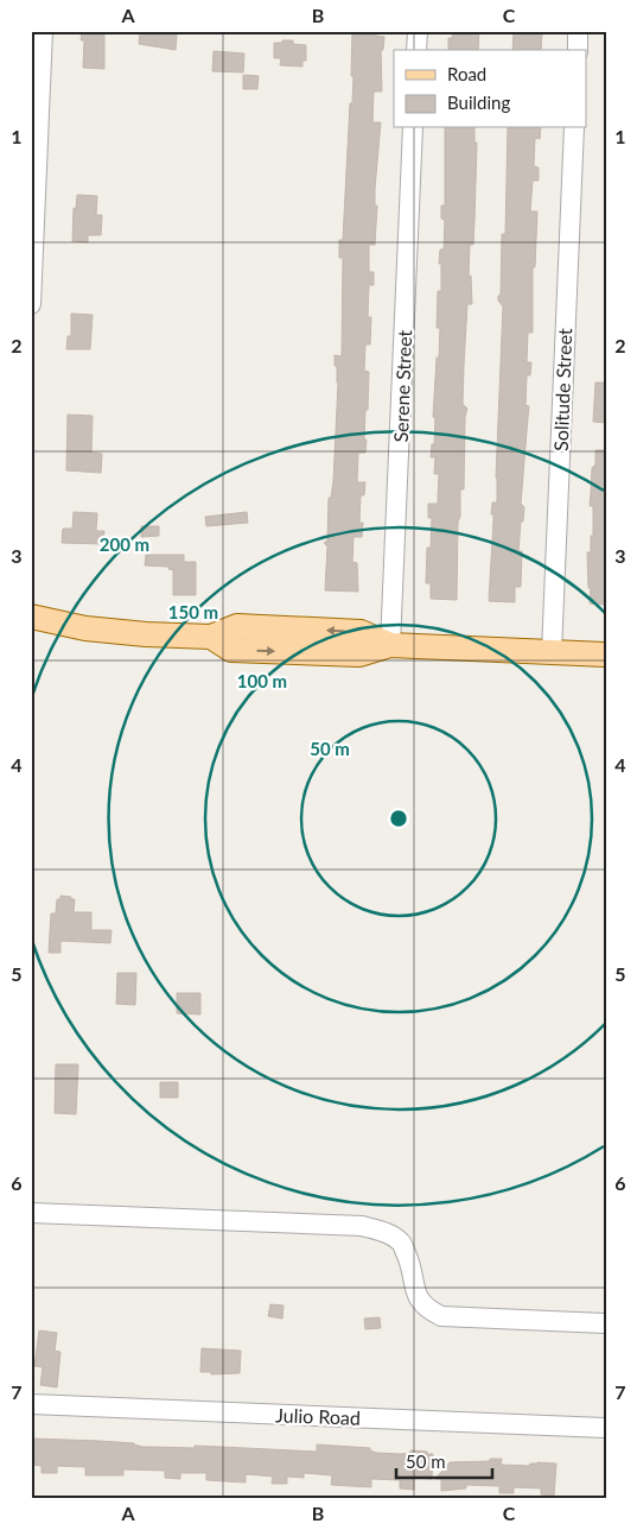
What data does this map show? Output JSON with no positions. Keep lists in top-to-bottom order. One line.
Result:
{"streets":{"street":["Serene Street","Solitude Street","Julio Road"]},"legend":["Road","Building"],"scale_bar":"50 m","grid":{"columns":["A","B","C"],"rows":["1","2","3","4","5","6","7"]},"rings":["200 m","150 m","100 m","50 m"]}
